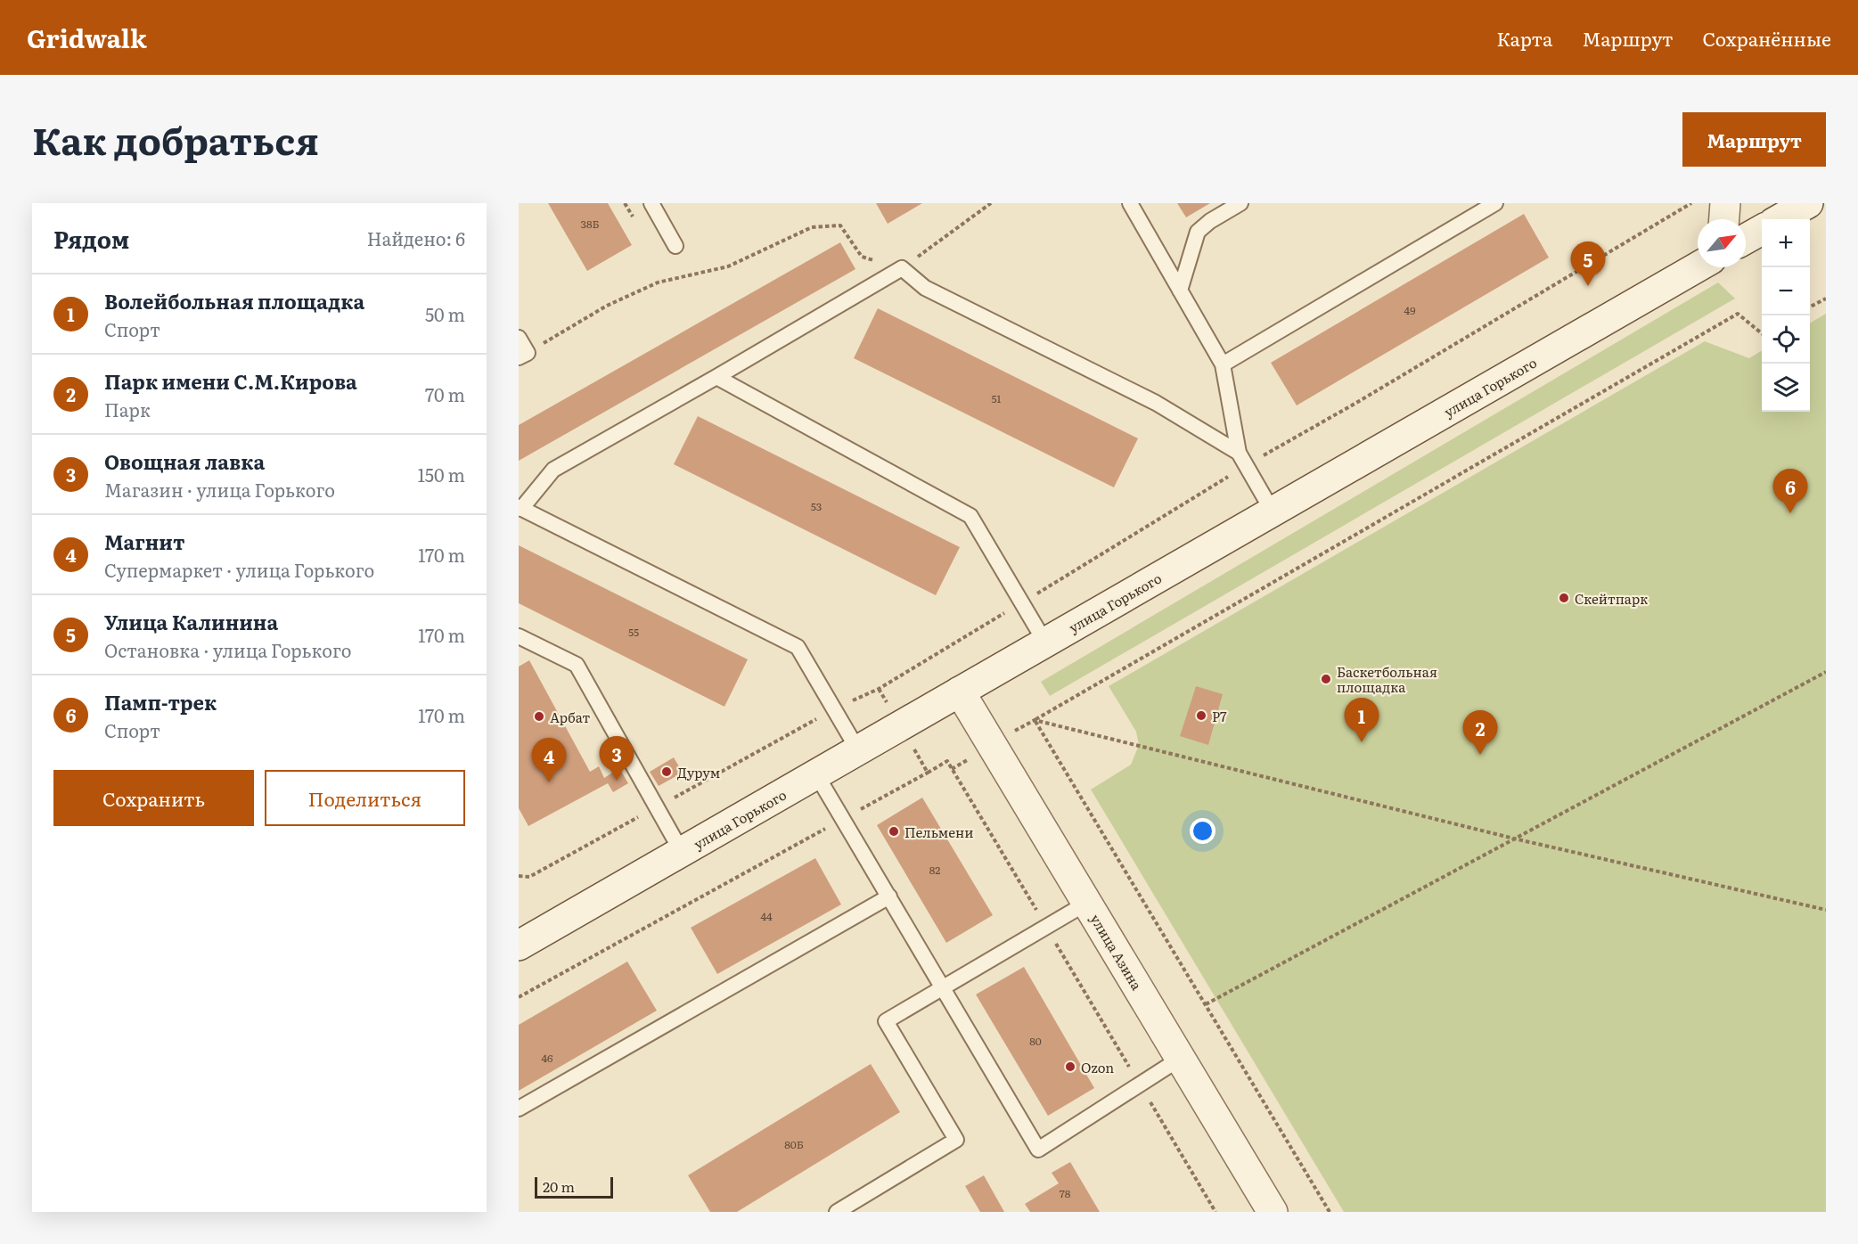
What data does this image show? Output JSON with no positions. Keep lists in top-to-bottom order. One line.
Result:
{"streets":{"street":["улица Горького","улица Азина"]},"crossings":[["улица Горького","улица Азина"]],"places":["Скейтпарк","Баскетбольная площадка","Р7","Арбат","Дурум","Пельмени","Ozon"],"house_numbers":["38Б","49","51","53","55","82","44","80","46","80Б","78"],"scale_bar":"20 m","north":"top right","page":{"header":"Gridwalk","nav":["Карта","Маршрут","Сохранённые"],"title":"Как добраться","buttons":["Маршрут",["Сохранить","Поделиться"]],"heading":["Рядом","Найдено: 6"],"map_buttons":["+","−"],"pins":["5","6","1","2","3","4"],"list":[{"mark":"1","name":"Волейбольная площадка","note":"Спорт","value":"50 m"},{"mark":"2","name":"Парк имени С.М.Кирова","note":"Парк","value":"70 m"},{"mark":"3","name":"Овощная лавка","note":"Магазин · улица Горького","value":"150 m"},{"mark":"4","name":"Магнит","note":"Супермаркет · улица Горького","value":"170 m"},{"mark":"5","name":"Улица Калинина","note":"Остановка · улица Горького","value":"170 m"},{"mark":"6","name":"Памп-трек","note":"Спорт","value":"170 m"}],"scale":"20 m"}}
